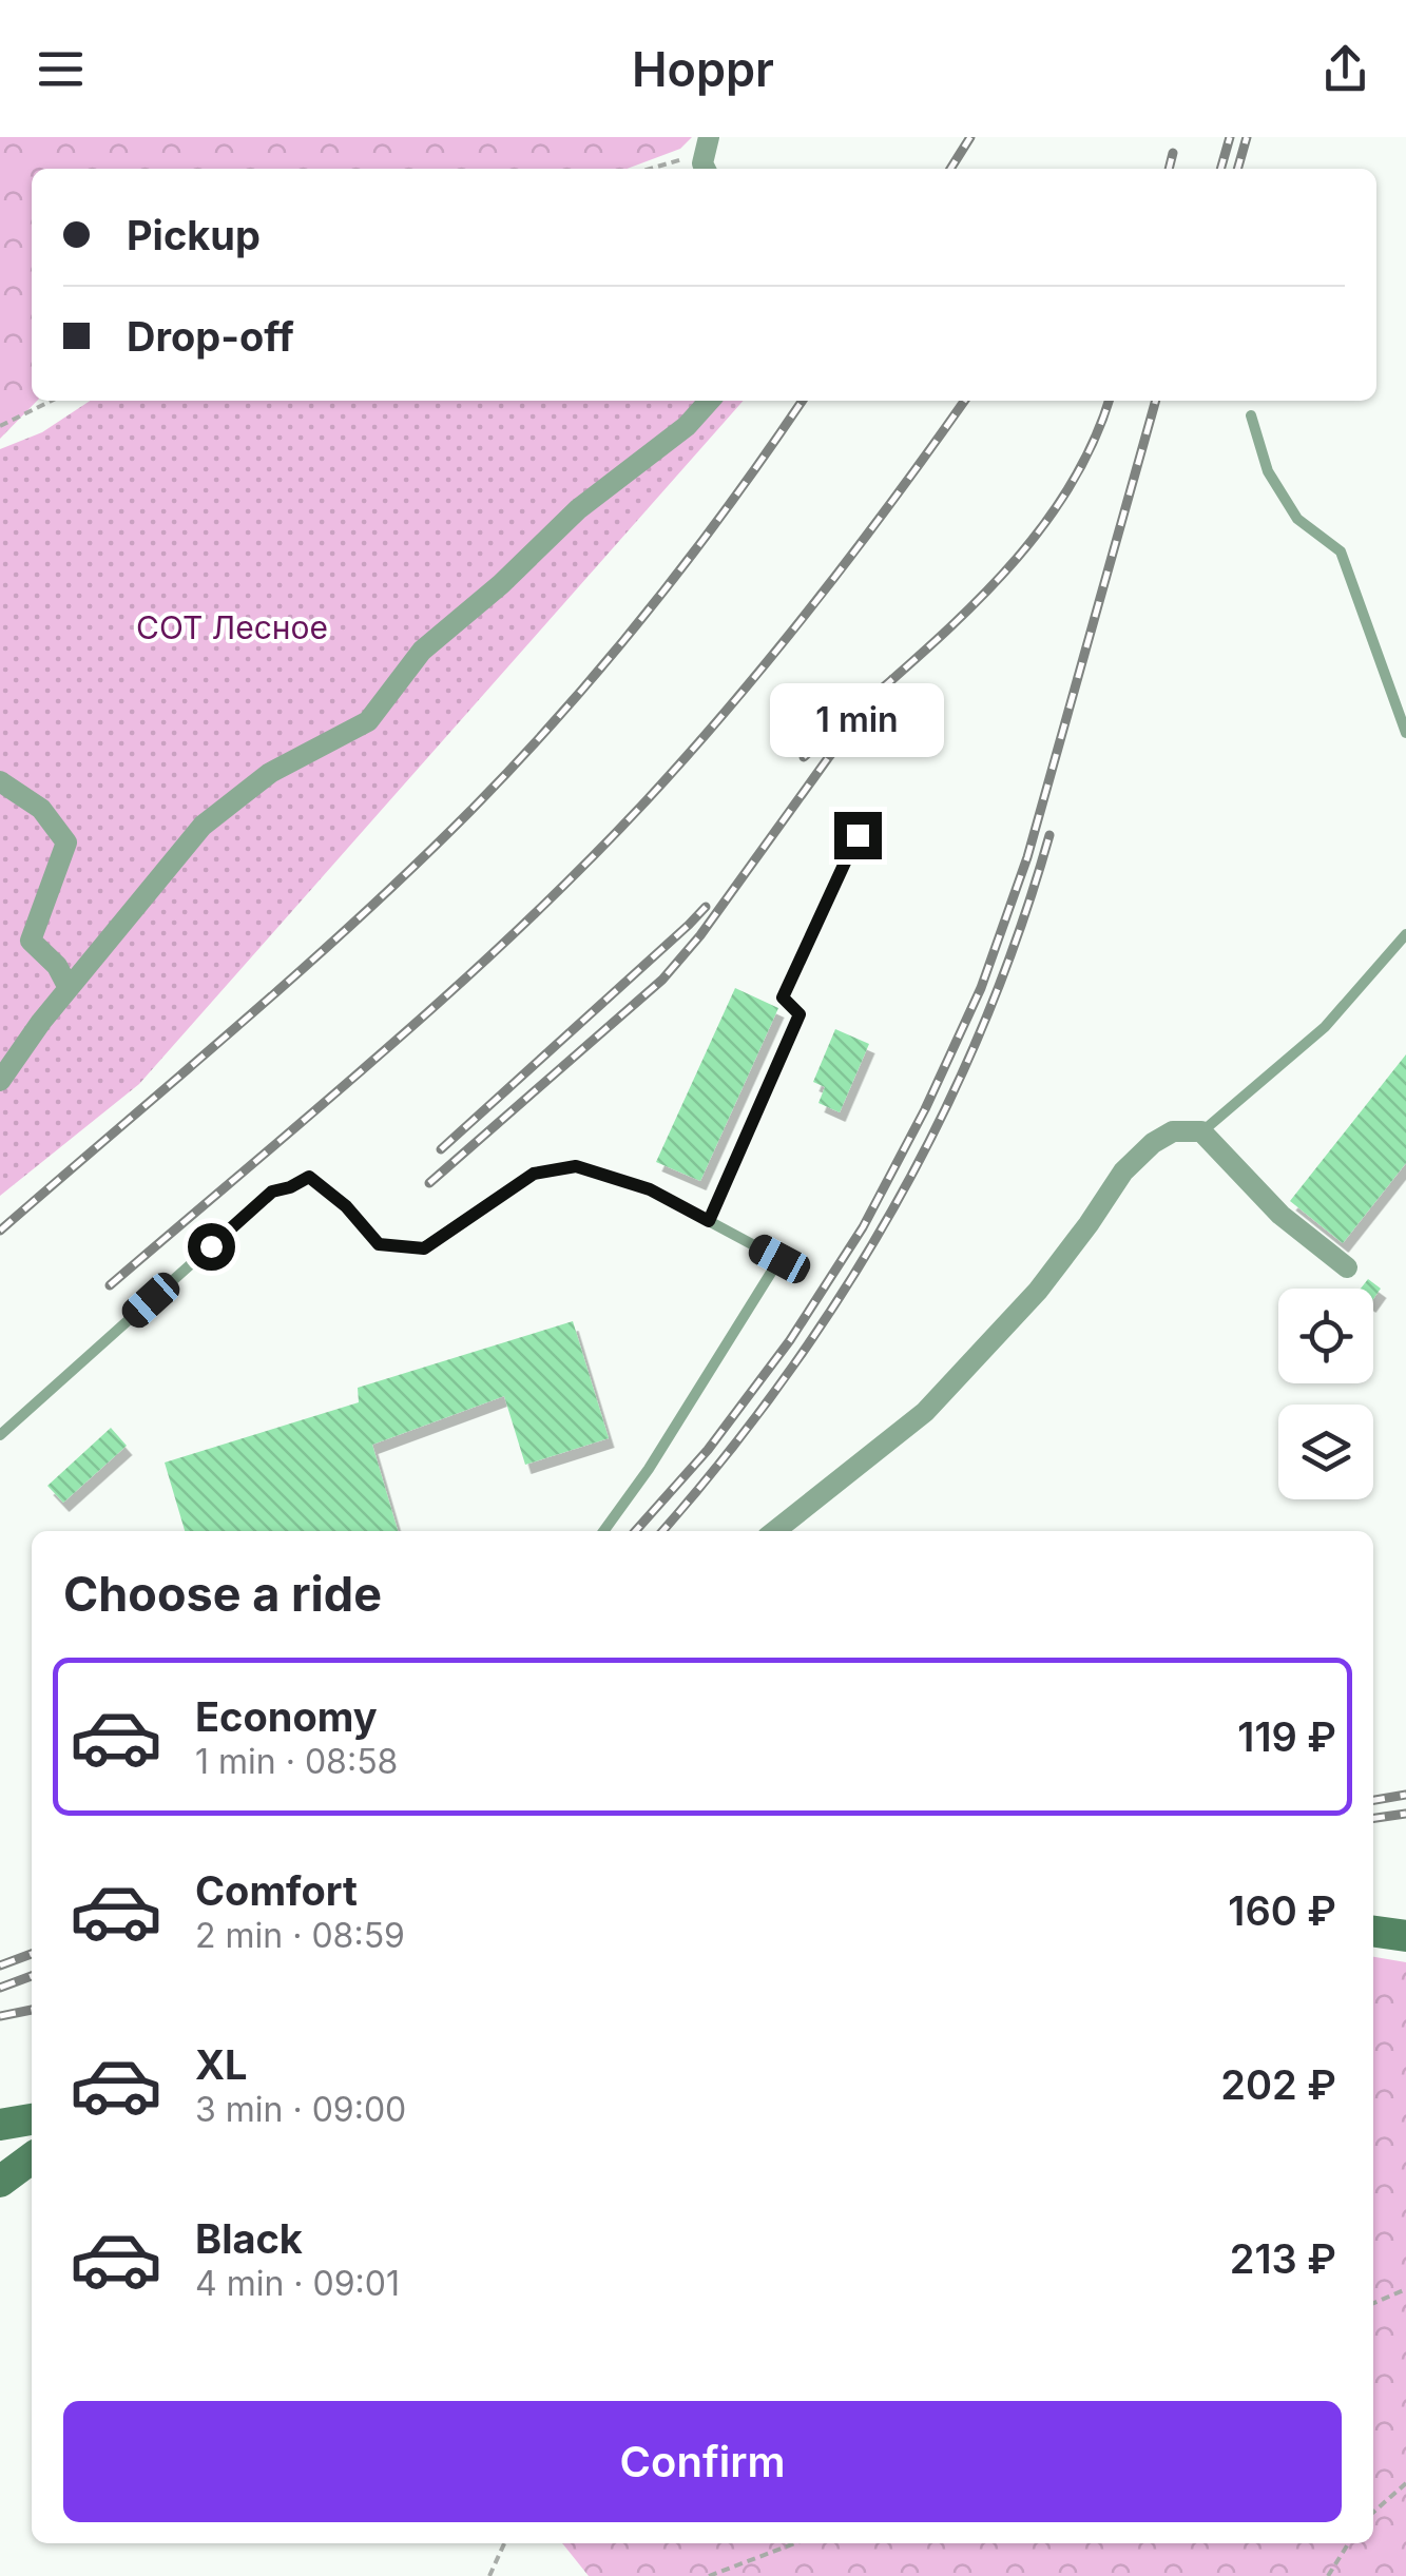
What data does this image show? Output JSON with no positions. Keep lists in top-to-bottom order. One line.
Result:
{"parks":["СОТ Лесное"],"page":{"header":"Hoppr","banner":["Pickup","Drop-off"],"bubble":"1 min","heading":"Choose a ride","list":[{"name":"Economy","note":"1 min · 08:58","value":"119 ₽"},{"name":"Comfort","note":"2 min · 08:59","value":"160 ₽"},{"name":"XL","note":"3 min · 09:00","value":"202 ₽"},{"name":"Black","note":"4 min · 09:01","value":"213 ₽"}],"buttons":"Confirm"}}
